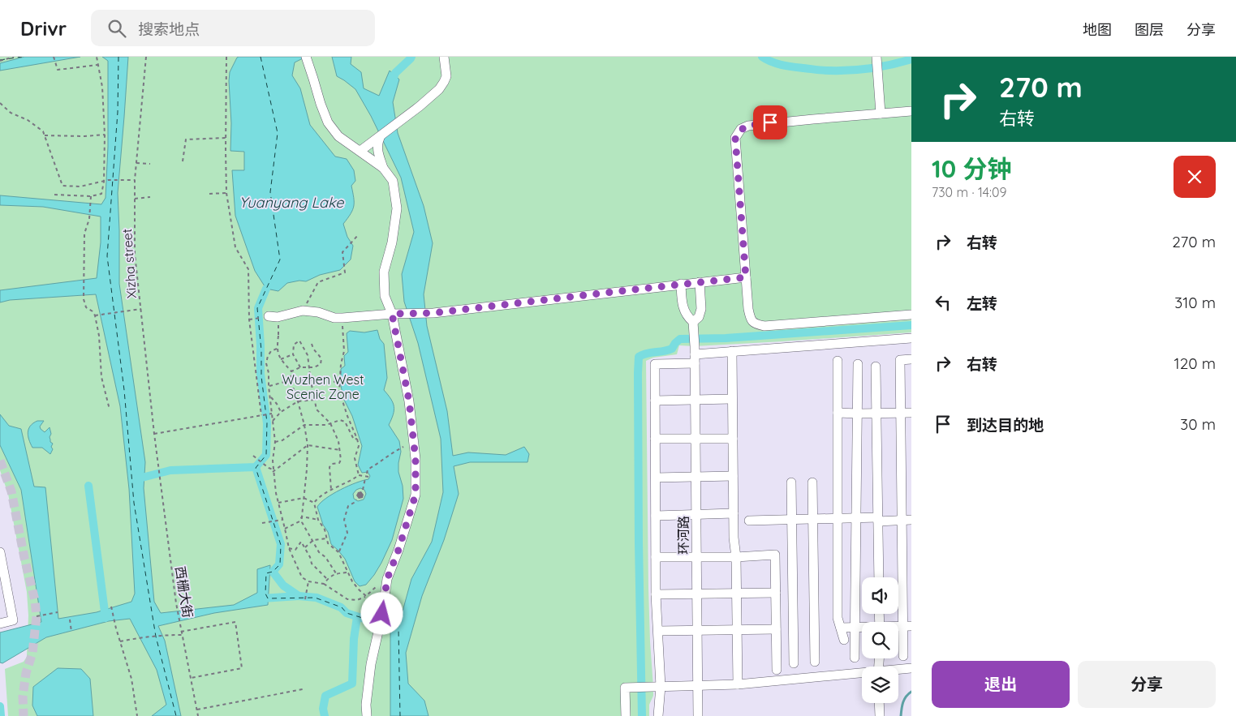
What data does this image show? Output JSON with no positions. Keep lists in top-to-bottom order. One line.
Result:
{"streets":{"street":["环河路"],"path":["Xizha street","西栅大街"]},"crossings":[["Xizha street","西栅大街"]],"water":["Yuanyang Lake"],"parks":["Wuzhen West Scenic Zone"],"page":{"header":"Drivr","search":"搜索地点","nav":["地图","图层","分享"],"turn":["270 m","右转"],"heading":["10 分钟","730 m · 14:09"],"list":[{"name":"右转","value":"270 m"},{"name":"左转","value":"310 m"},{"name":"右转","value":"120 m"},{"name":"到达目的地","value":"30 m"}],"buttons":["退出","分享"]}}
